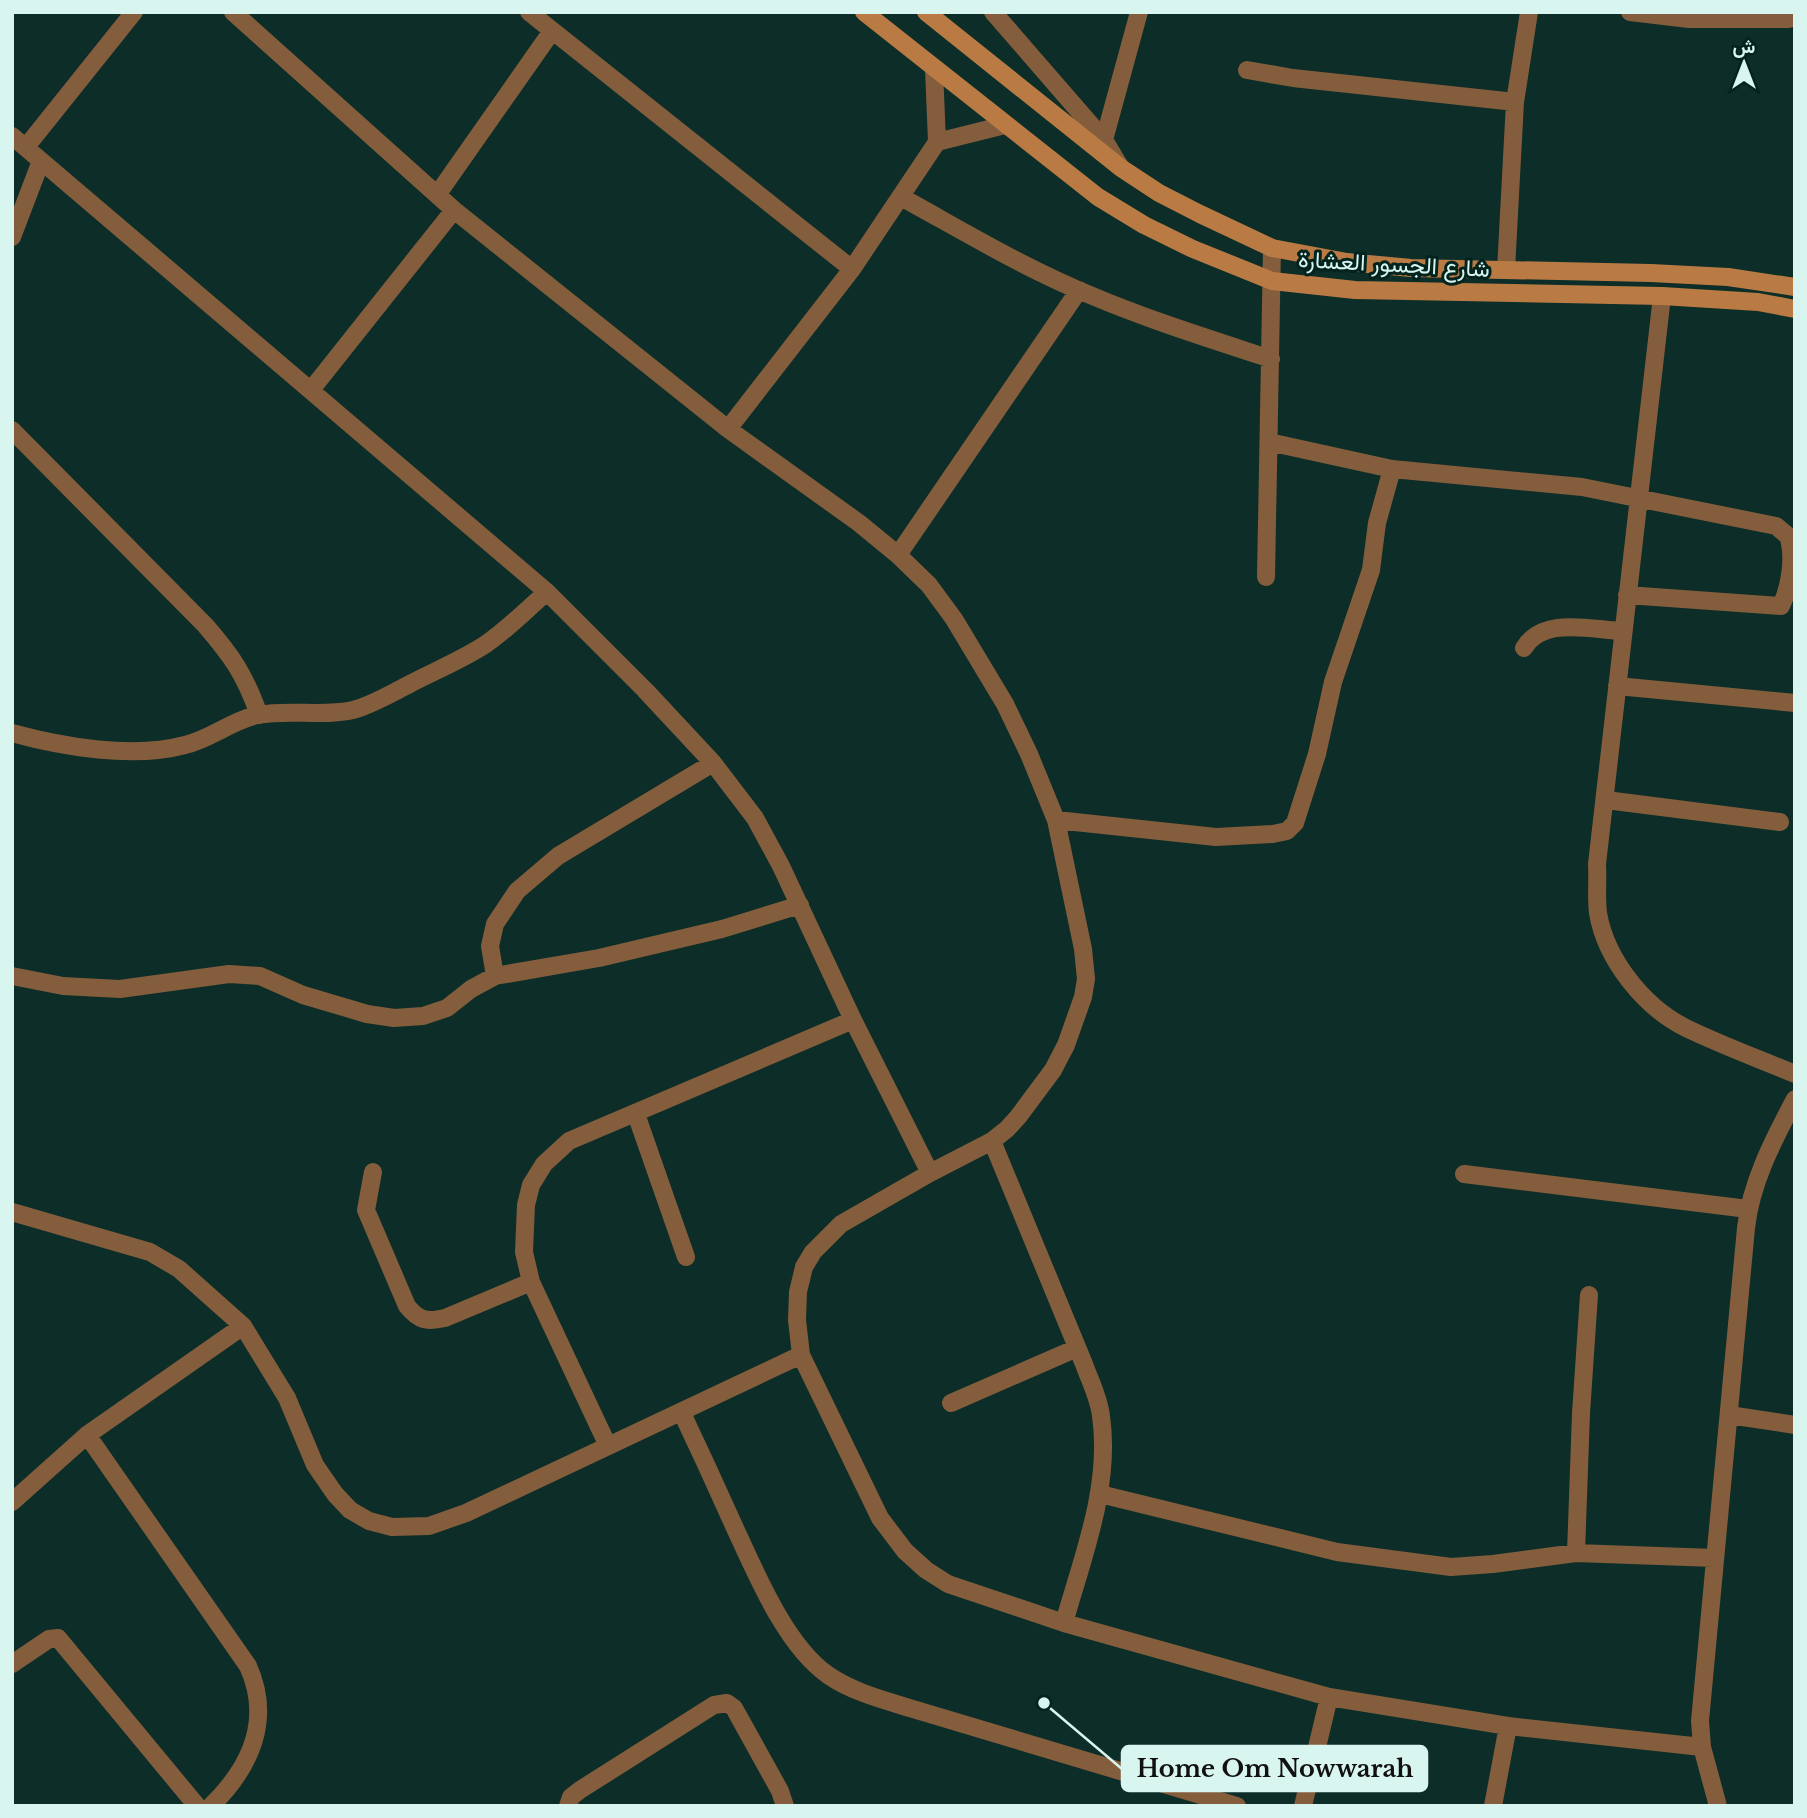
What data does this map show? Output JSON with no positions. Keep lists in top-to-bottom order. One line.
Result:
{"streets":{"main road":["شارع الجسور العشارة"]},"places":["Home Om Nowwarah"],"north":"top"}
